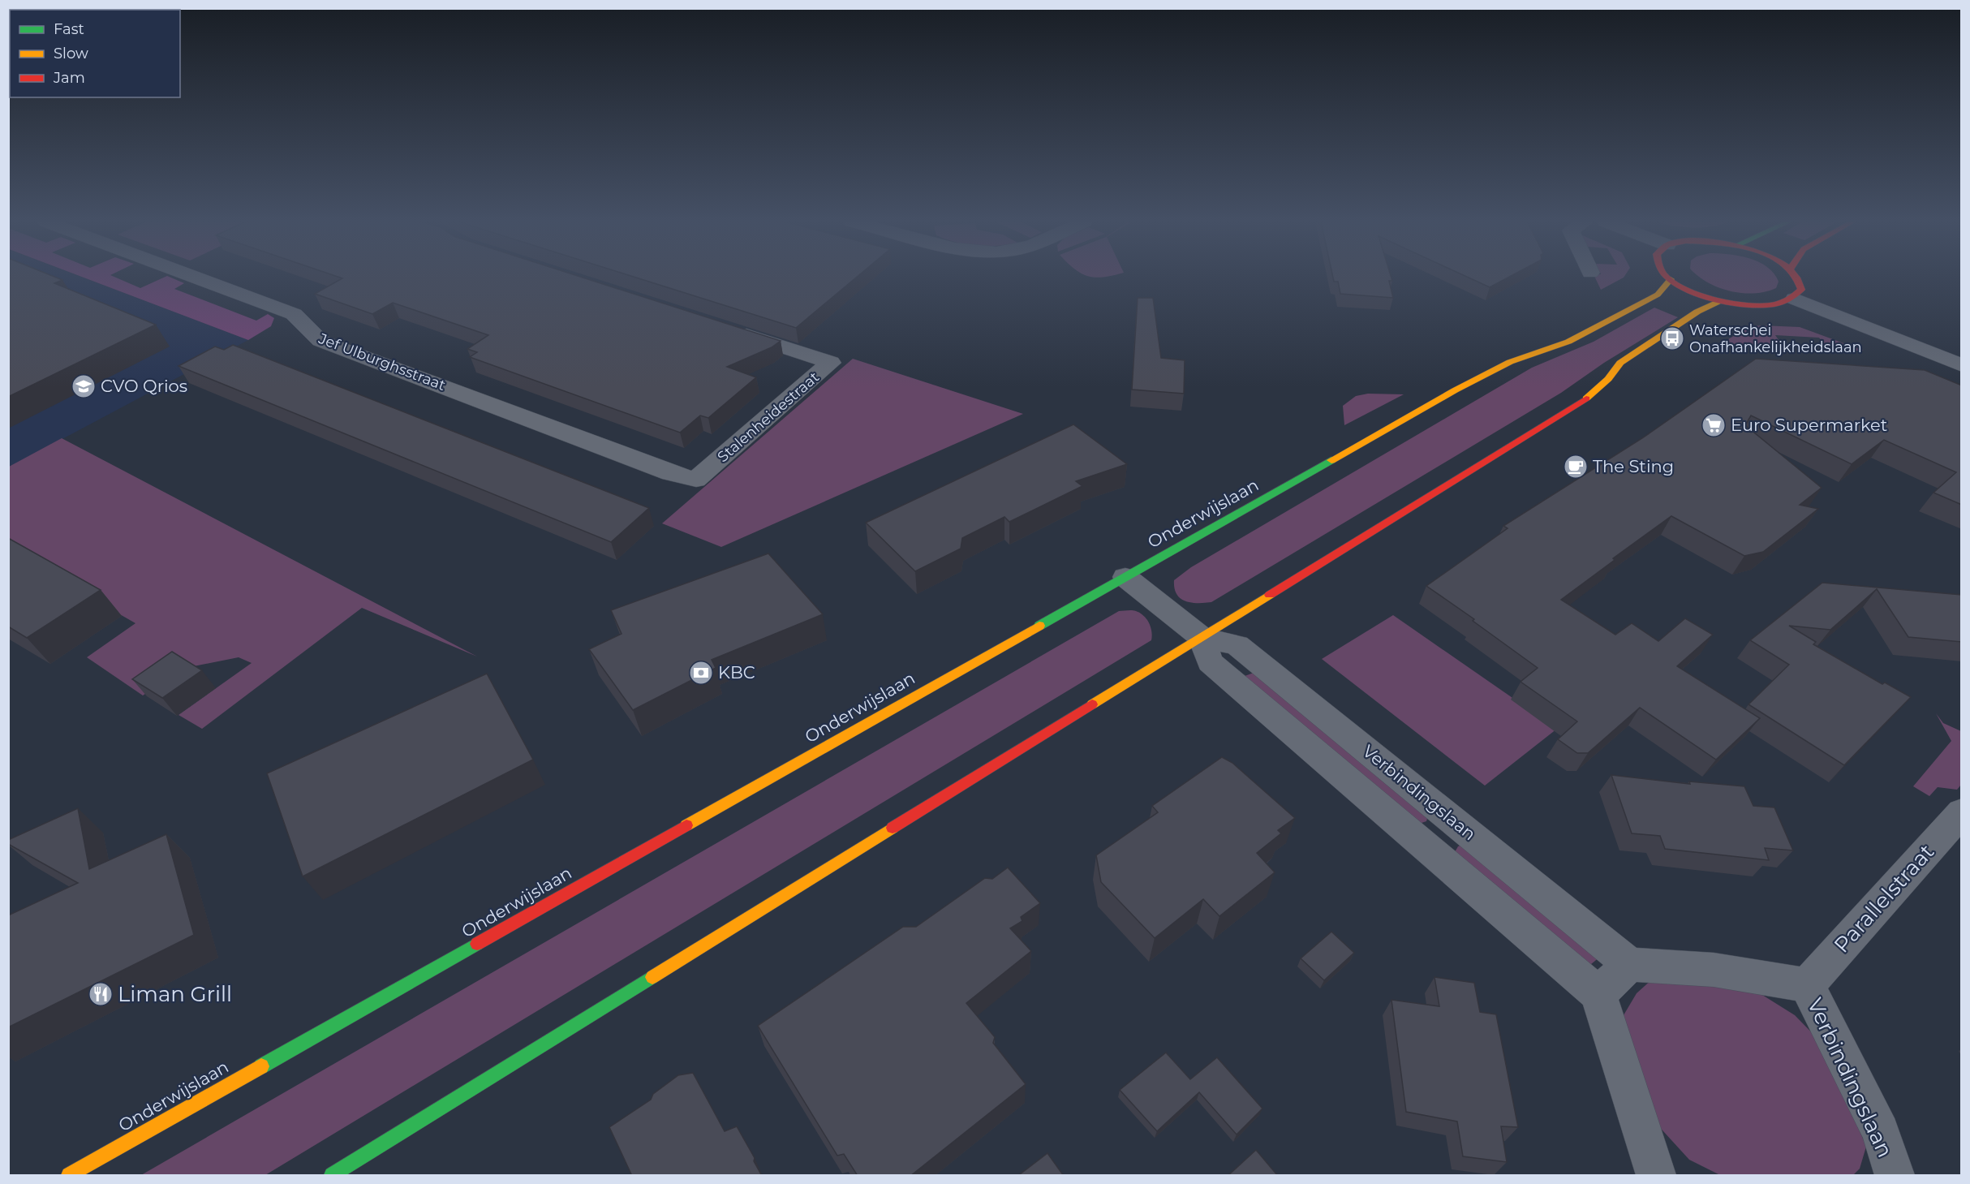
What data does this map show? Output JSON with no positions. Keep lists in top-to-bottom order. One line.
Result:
{"streets":{"main road":["Onderwijslaan"],"street":["Jef Ulburghsstraat","Stalenheidestraat","Verbindingslaan","Parallelstraat"]},"crossings":[["Jef Ulburghsstraat","Stalenheidestraat"],["Onderwijslaan","Verbindingslaan"],["Verbindingslaan","Parallelstraat"]],"places":{"bus stop":["Waterschei Onafhankelijkheidslaan"],"school or university":["CVO Qrios"],"supermarket":["Euro Supermarket"],"cafe":["The Sting"],"bank":["KBC"],"restaurant":["Liman Grill"]},"legend":["Fast","Slow","Jam"]}
